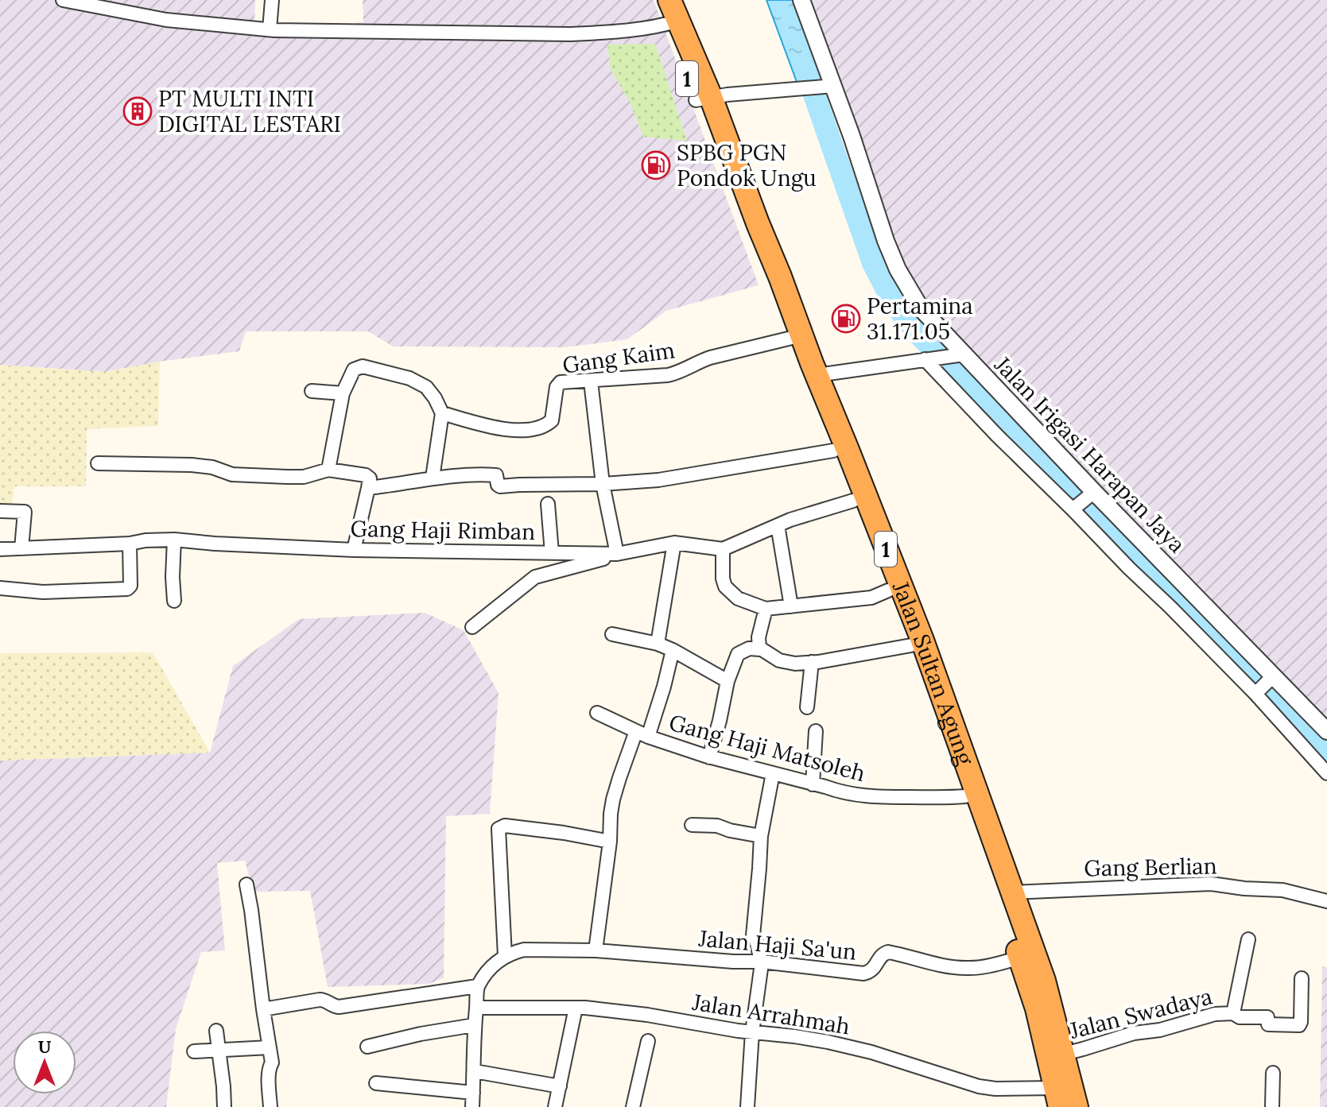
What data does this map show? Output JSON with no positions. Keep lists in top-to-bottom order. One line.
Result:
{"streets":{"highway":["1","Jalan Sultan Agung"],"street":["Gang Kaim","Jalan Irigasi Harapan Jaya","Gang Haji Rimban","Gang Haji Matsoleh","Gang Berlian","Jalan Haji Sa'un","Jalan Swadaya","Jalan Arrahmah"]},"crossings":[["Gang Kaim","Jalan Sultan Agung"],["Jalan Sultan Agung","Gang Haji Matsoleh"],["Jalan Sultan Agung","Gang Berlian"],["Jalan Sultan Agung","Jalan Haji Sa'un"],["Jalan Sultan Agung","Jalan Swadaya"],["Jalan Sultan Agung","Jalan Arrahmah"]],"places":{"building":["PT MULTI INTI DIGITAL LESTARI"],"fuel station":["SPBG PGN Pondok Ungu","Pertamina 31.171.05"]},"north":"top"}
